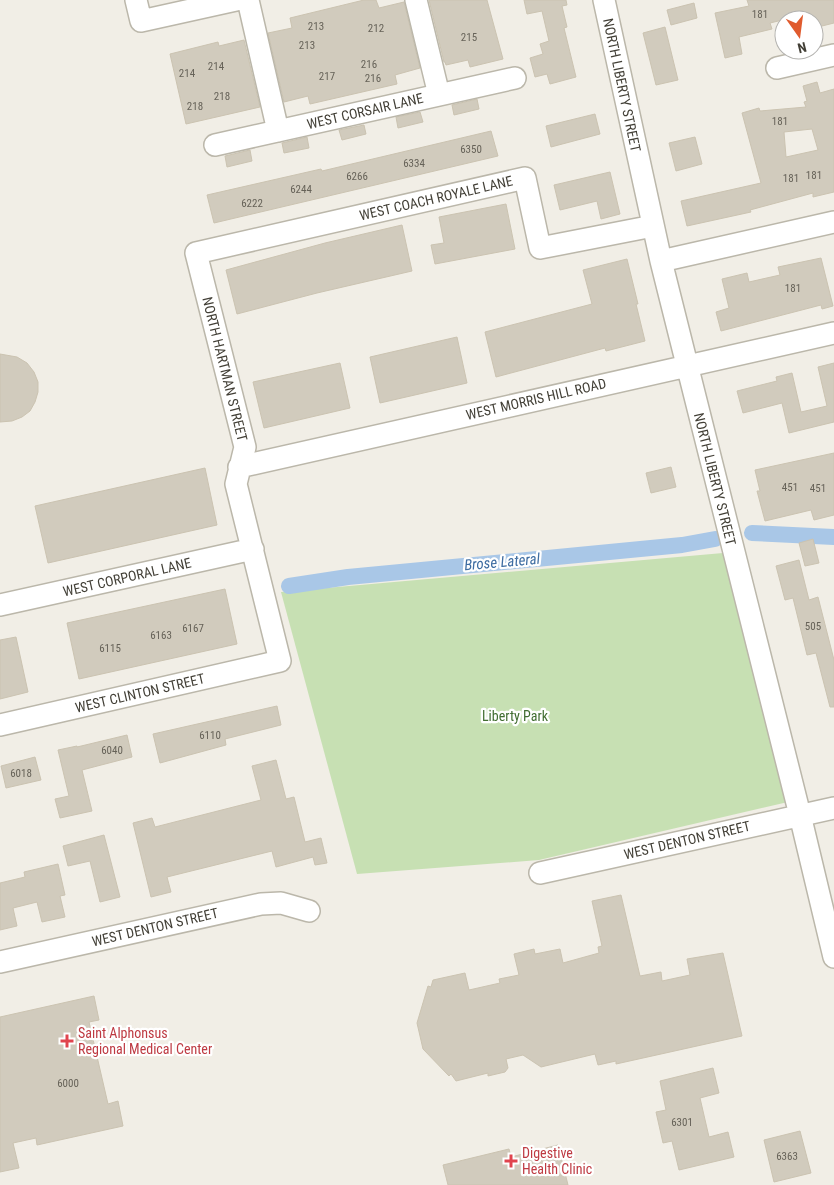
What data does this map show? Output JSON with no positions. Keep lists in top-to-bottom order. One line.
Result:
{"streets":{"street":["NORTH LIBERTY STREET","WEST CORSAIR LANE","WEST COACH ROYALE LANE","NORTH HARTMAN STREET","WEST MORRIS HILL ROAD","WEST CORPORAL LANE","WEST CLINTON STREET","WEST DENTON STREET"]},"crossings":[["NORTH LIBERTY STREET","WEST COACH ROYALE LANE"],["NORTH LIBERTY STREET","WEST MORRIS HILL ROAD"],["NORTH LIBERTY STREET","WEST DENTON STREET"],["WEST COACH ROYALE LANE","NORTH HARTMAN STREET"],["NORTH HARTMAN STREET","WEST MORRIS HILL ROAD"],["NORTH HARTMAN STREET","WEST CORPORAL LANE"],["NORTH HARTMAN STREET","WEST CLINTON STREET"]],"water":["Brose Lateral"],"parks":["Liberty Park"],"places":{"health":["Saint Alphonsus Regional Medical Center","Digestive Health Clinic"]},"house_numbers":["181","213","212","215","213","216","214","214","217","216","218","218","181","6350","6334","181","6266","181","6244","6222","181","451","451","505","6167","6163","6115","6110","6040","6018","6000","6301","6363"],"north":"bottom"}
